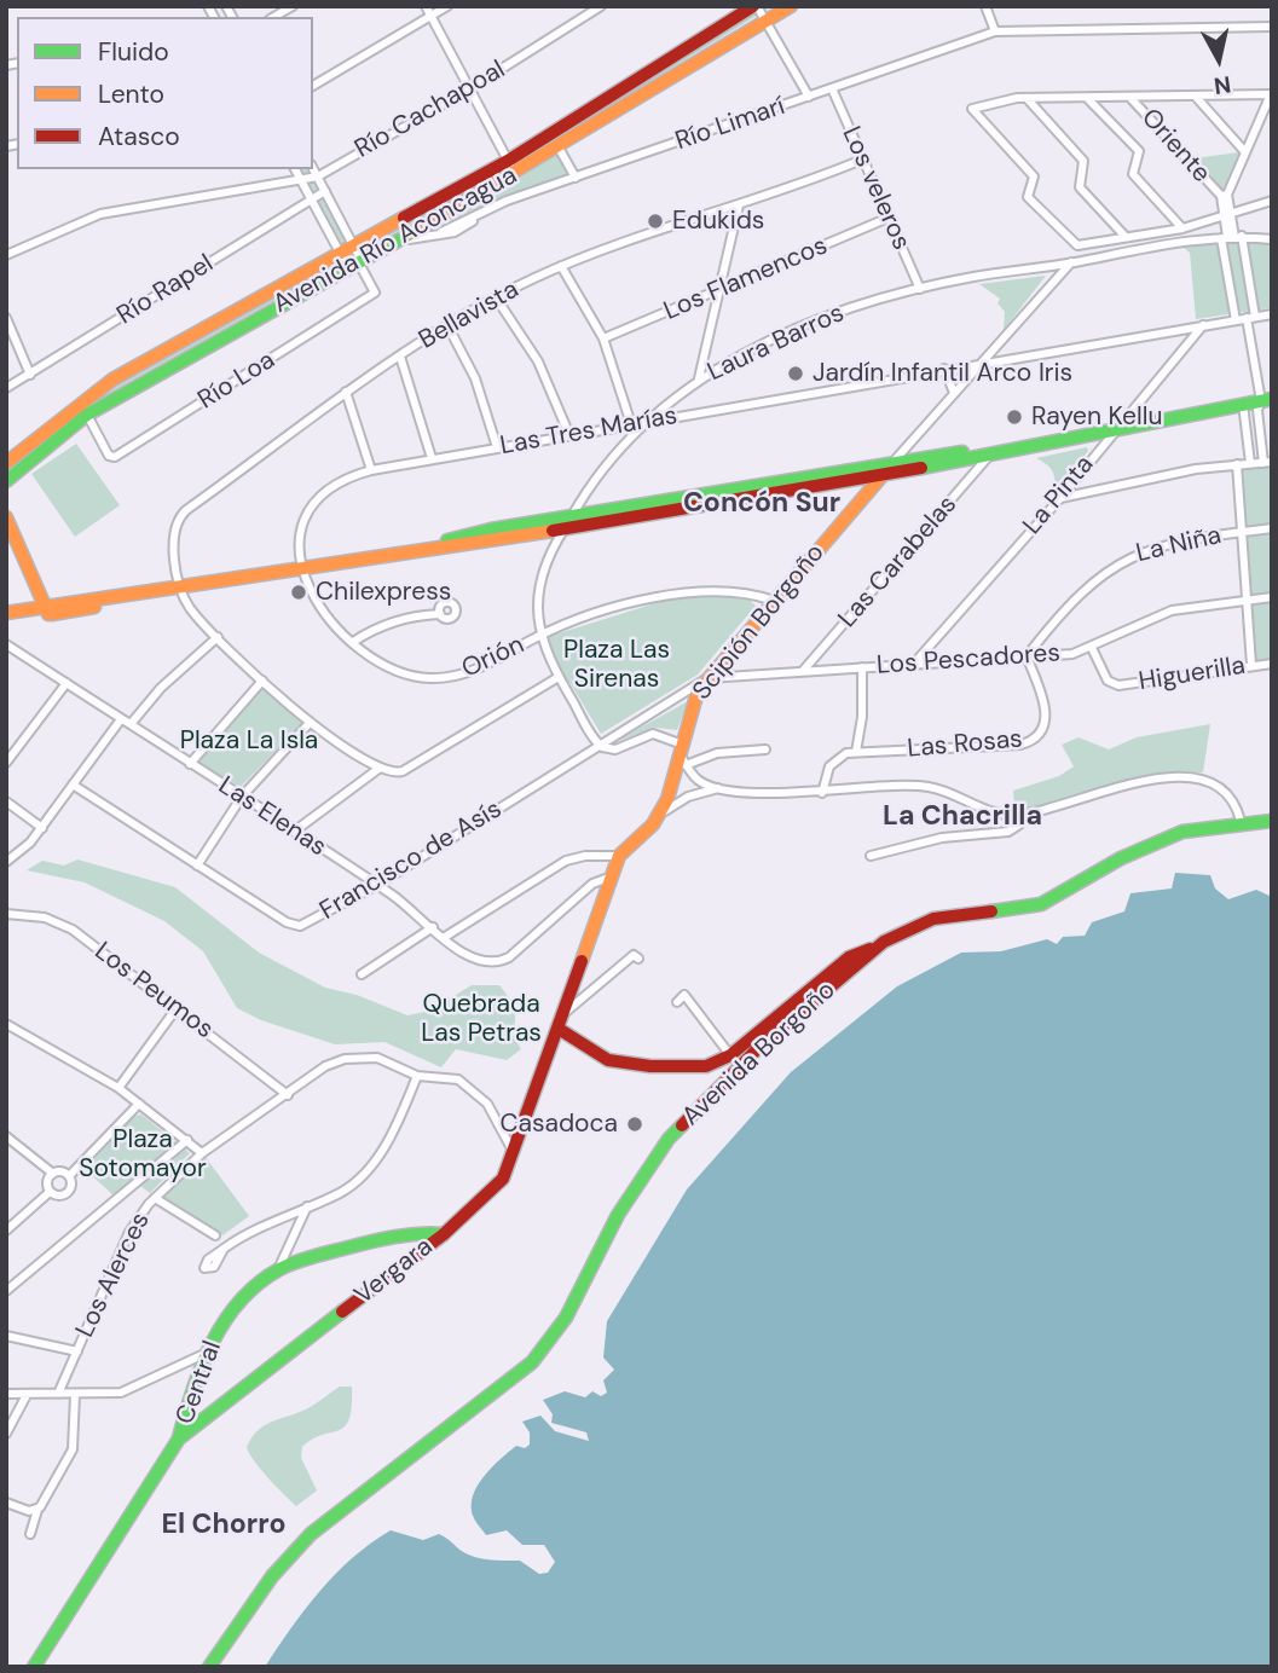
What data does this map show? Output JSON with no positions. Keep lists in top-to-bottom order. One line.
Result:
{"streets":{"street":["Río Cachapoal","Río Limarí","Oriente","Los veleros","Avenida Río Aconcagua","Los Flamencos","Río Rapel","Bellavista","Laura Barros","Río Loa","Las Tres Marías","La Pinta","La Niña","Las Carabelas","Scipión Borgoño","Orión","Los Pescadores","Higuerilla","Las Rosas","Las Elenas","Francisco de Asís","Los Peumos","Avenida Borgoño","Vergara","Los Alerces","Central"]},"crossings":[["Río Limarí","Los veleros"],["Río Limarí","Avenida Río Aconcagua"],["Los veleros","Los Flamencos"],["Los veleros","Bellavista"],["Los veleros","Laura Barros"],["Avenida Río Aconcagua","Río Loa"],["Laura Barros","Las Tres Marías"],["Laura Barros","Scipión Borgoño"],["Laura Barros","Orión"],["Laura Barros","Francisco de Asís"],["Las Tres Marías","La Pinta"],["Las Tres Marías","Scipión Borgoño"],["Las Tres Marías","Orión"],["La Pinta","Los Pescadores"],["La Niña","Los Pescadores"],["La Niña","Las Rosas"],["Las Carabelas","Los Pescadores"],["Scipión Borgoño","Orión"],["Scipión Borgoño","Los Pescadores"],["Scipión Borgoño","Francisco de Asís"],["Scipión Borgoño","Vergara"],["Los Pescadores","Higuerilla"],["Los Pescadores","Las Rosas"],["Los Pescadores","Francisco de Asís"],["Las Elenas","Francisco de Asís"],["Las Elenas","Vergara"],["Los Peumos","Los Alerces"],["Vergara","Los Alerces"],["Vergara","Central"]],"districts":["Concón Sur","La Chacrilla","El Chorro"],"parks":["Plaza Las Sirenas","Plaza La Isla","Quebrada Las Petras","Plaza Sotomayor"],"places":["Edukids","Jardín Infantil Arco Iris","Rayen Kellu","Chilexpress","Casadoca"],"legend":["Fluido","Lento","Atasco"],"north":"bottom"}
